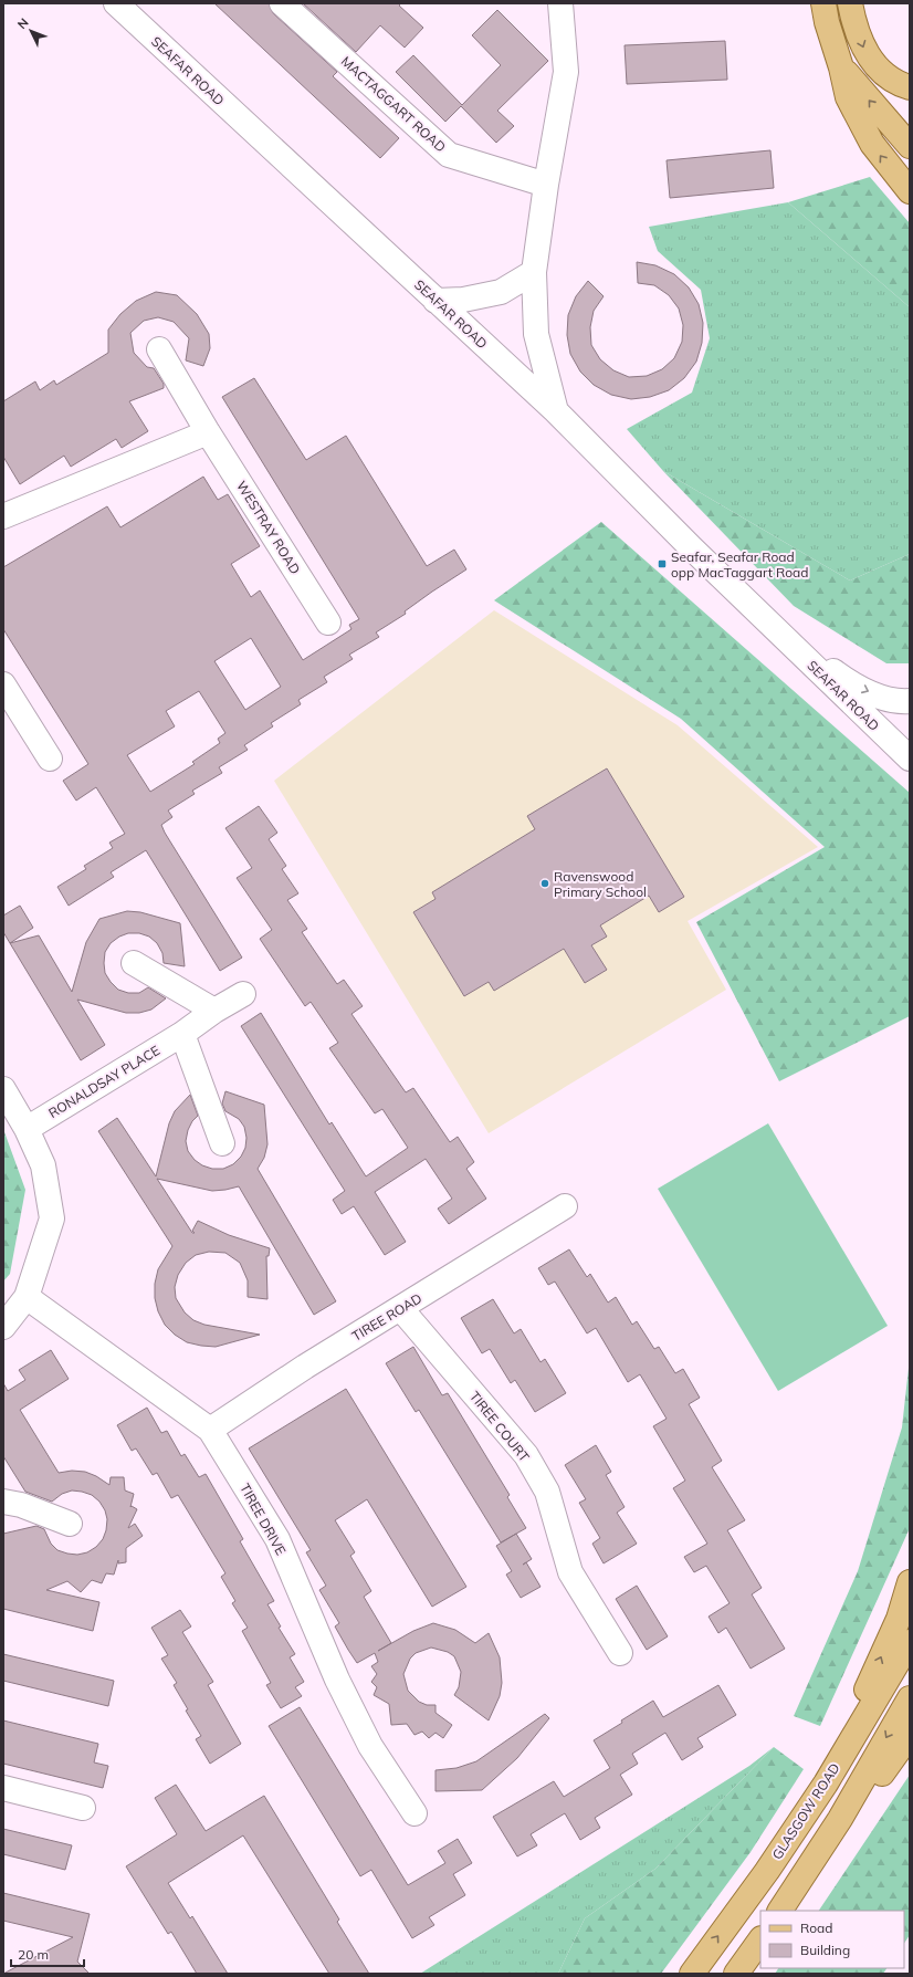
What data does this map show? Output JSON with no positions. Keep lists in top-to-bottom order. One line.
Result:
{"streets":{"main road":["GLASGOW ROAD"],"street":["SEAFAR ROAD","MACTAGGART ROAD","WESTRAY ROAD","RONALDSAY PLACE","TIREE ROAD","TIREE COURT","TIREE DRIVE"]},"crossings":[["TIREE ROAD","TIREE COURT"],["TIREE ROAD","TIREE DRIVE"]],"places":{"transit":["Seafar, Seafar Road opp MacTaggart Road"],"other":["Ravenswood Primary School"]},"legend":["Road","Building"],"scale_bar":"20 m","north":"top left"}
